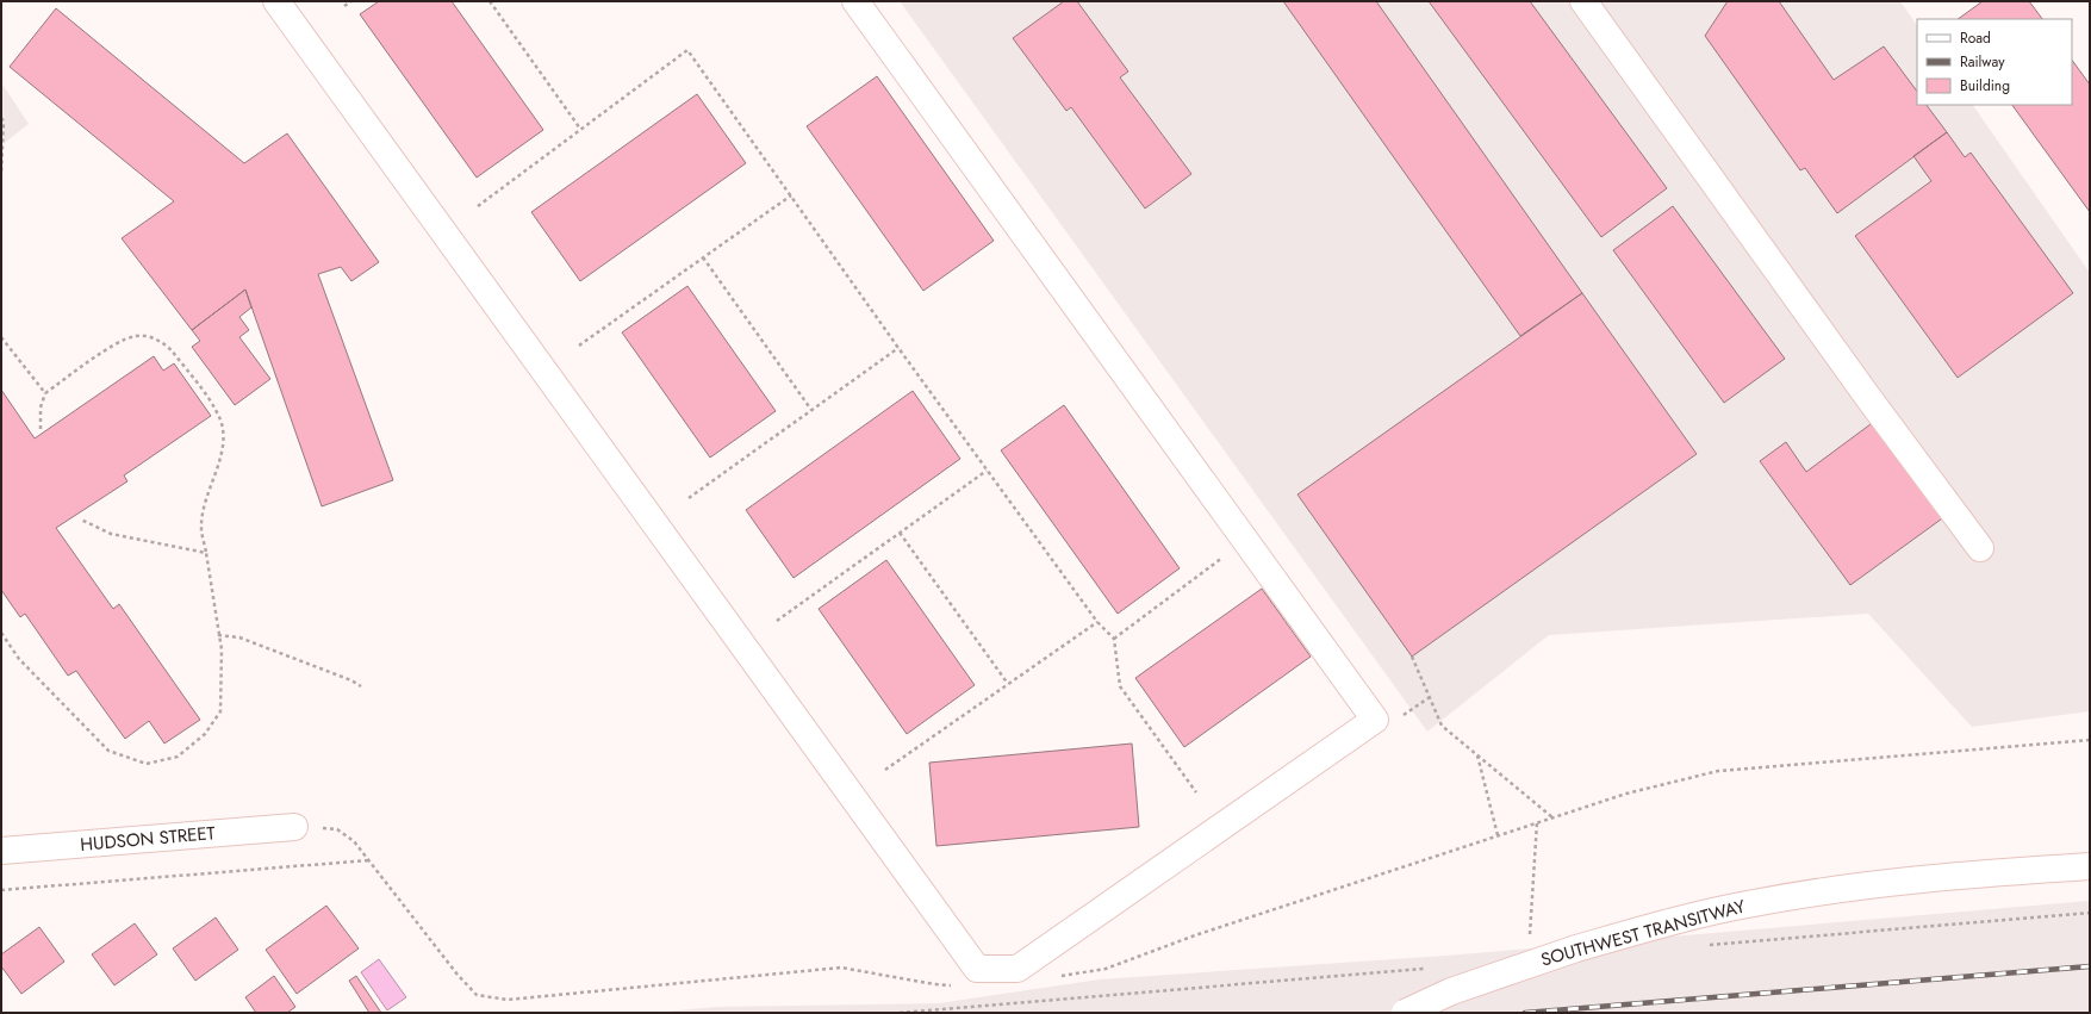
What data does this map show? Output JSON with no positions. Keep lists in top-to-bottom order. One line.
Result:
{"streets":{"street":["HUDSON STREET","SOUTHWEST TRANSITWAY"]},"legend":["Road","Railway","Building"]}
